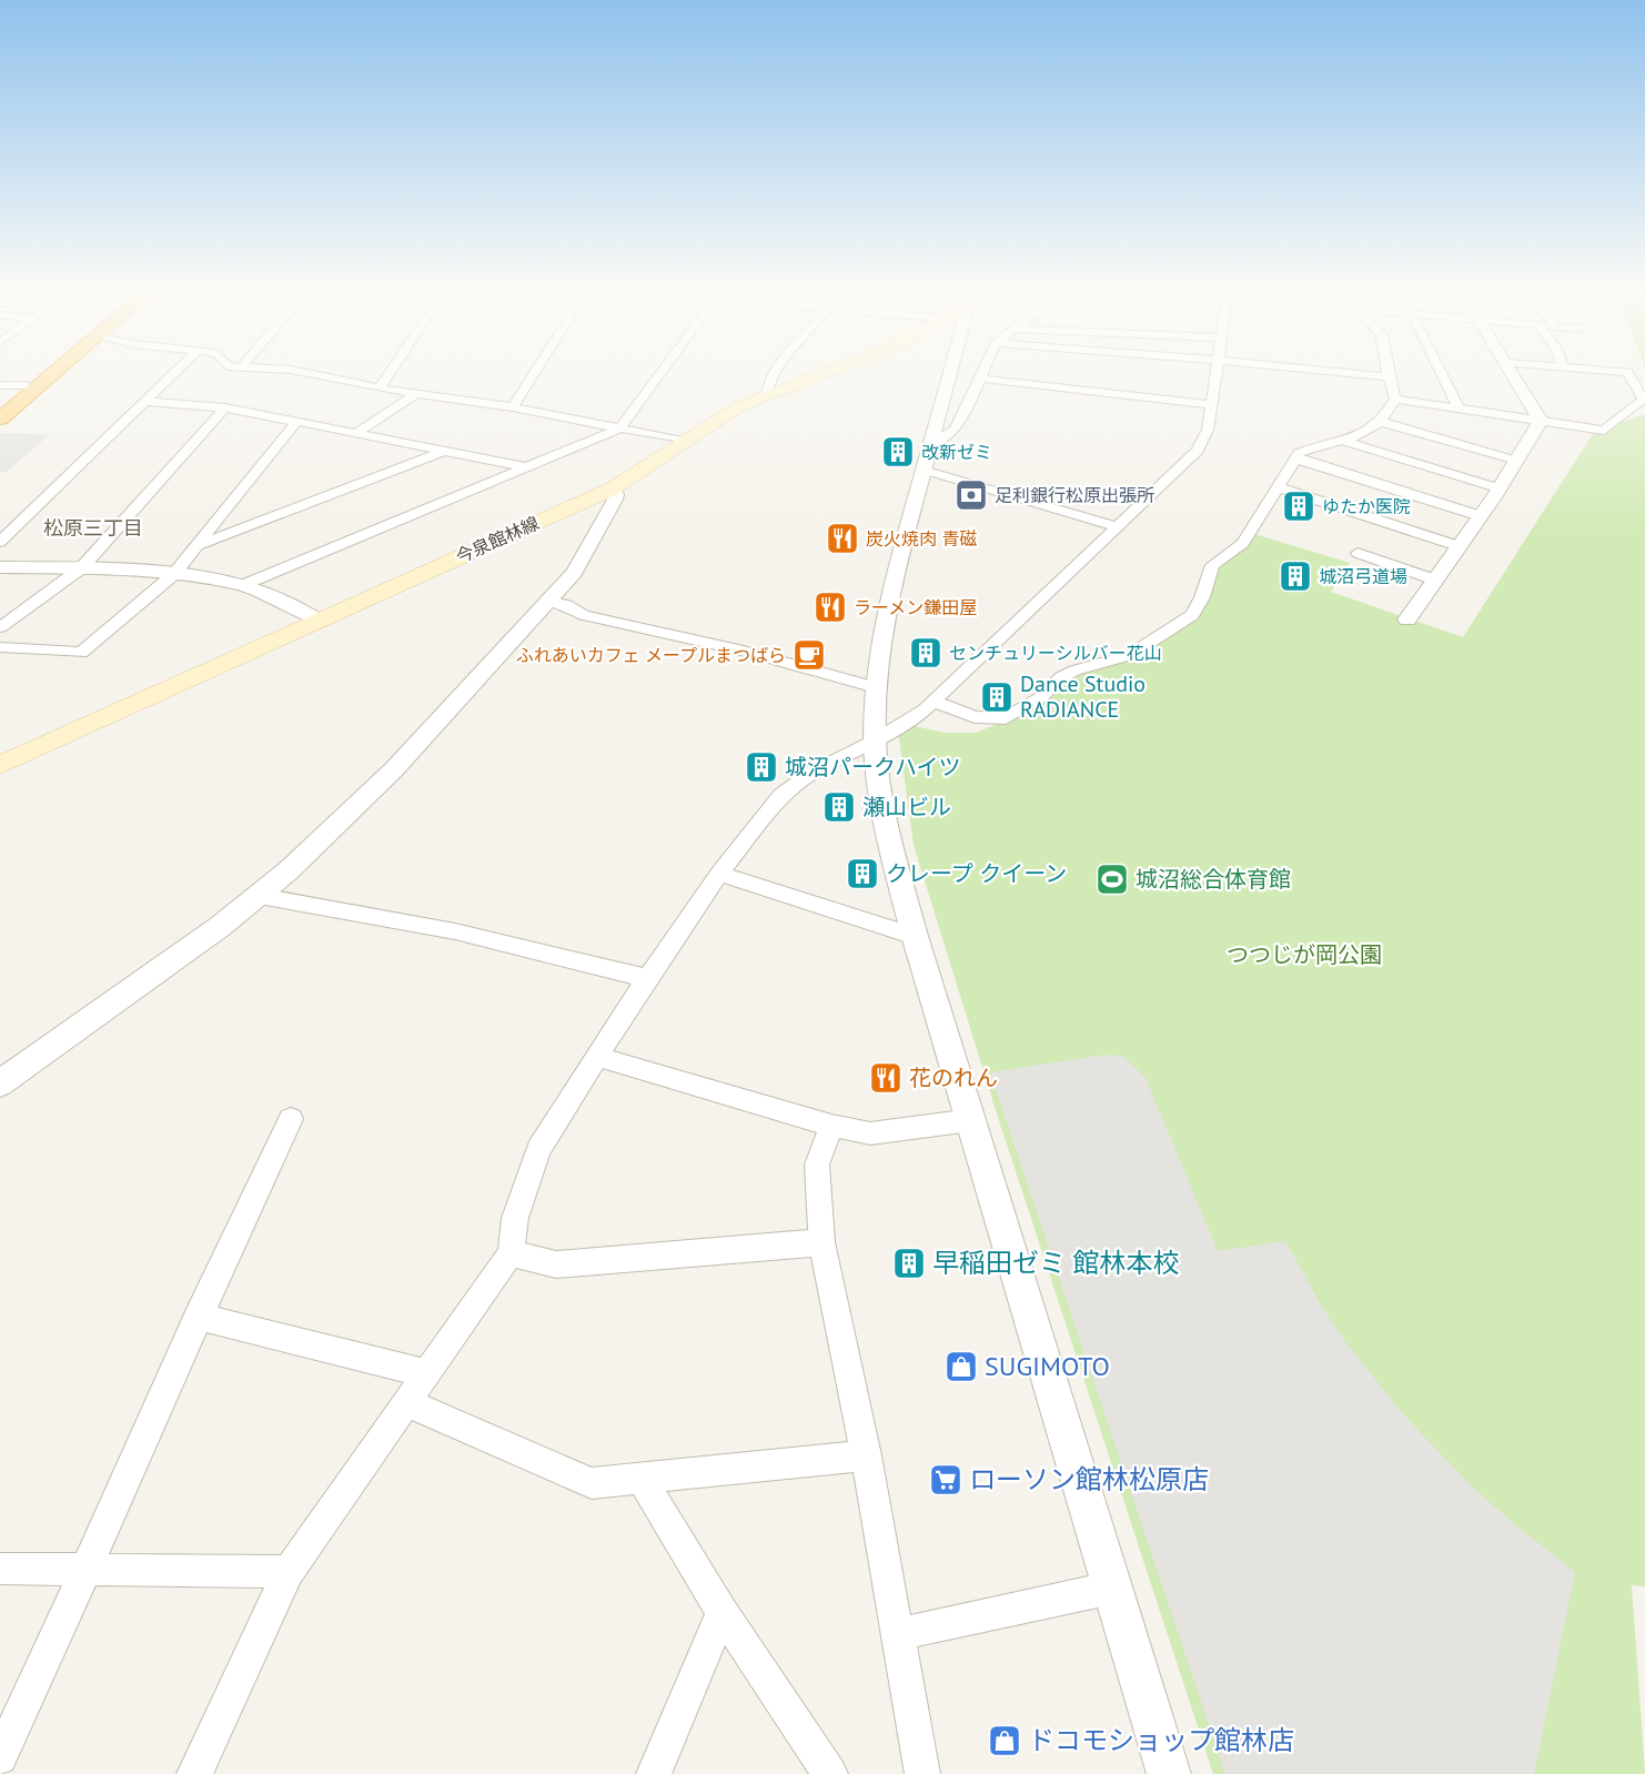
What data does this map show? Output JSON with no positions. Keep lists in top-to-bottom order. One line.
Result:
{"streets":{"main road":["今泉館林線"]},"districts":["松原三丁目"],"parks":["つつじが岡公園"],"places":{"building":["改新ゼミ","ゆたか医院","城沼弓道場","センチュリーシルバー花山","Dance Studio RADIANCE","城沼パークハイツ","瀬山ビル","クレープ クイーン","早稲田ゼミ 館林本校"],"bank":["足利銀行松原出張所"],"restaurant":["炭火焼肉 青磁","ラーメン鎌田屋","花のれん"],"cafe":["ふれあいカフェ メープルまつばら"],"sports":["城沼総合体育館"],"shop":["SUGIMOTO","ドコモショップ館林店"],"supermarket":["ローソン館林松原店"]}}
